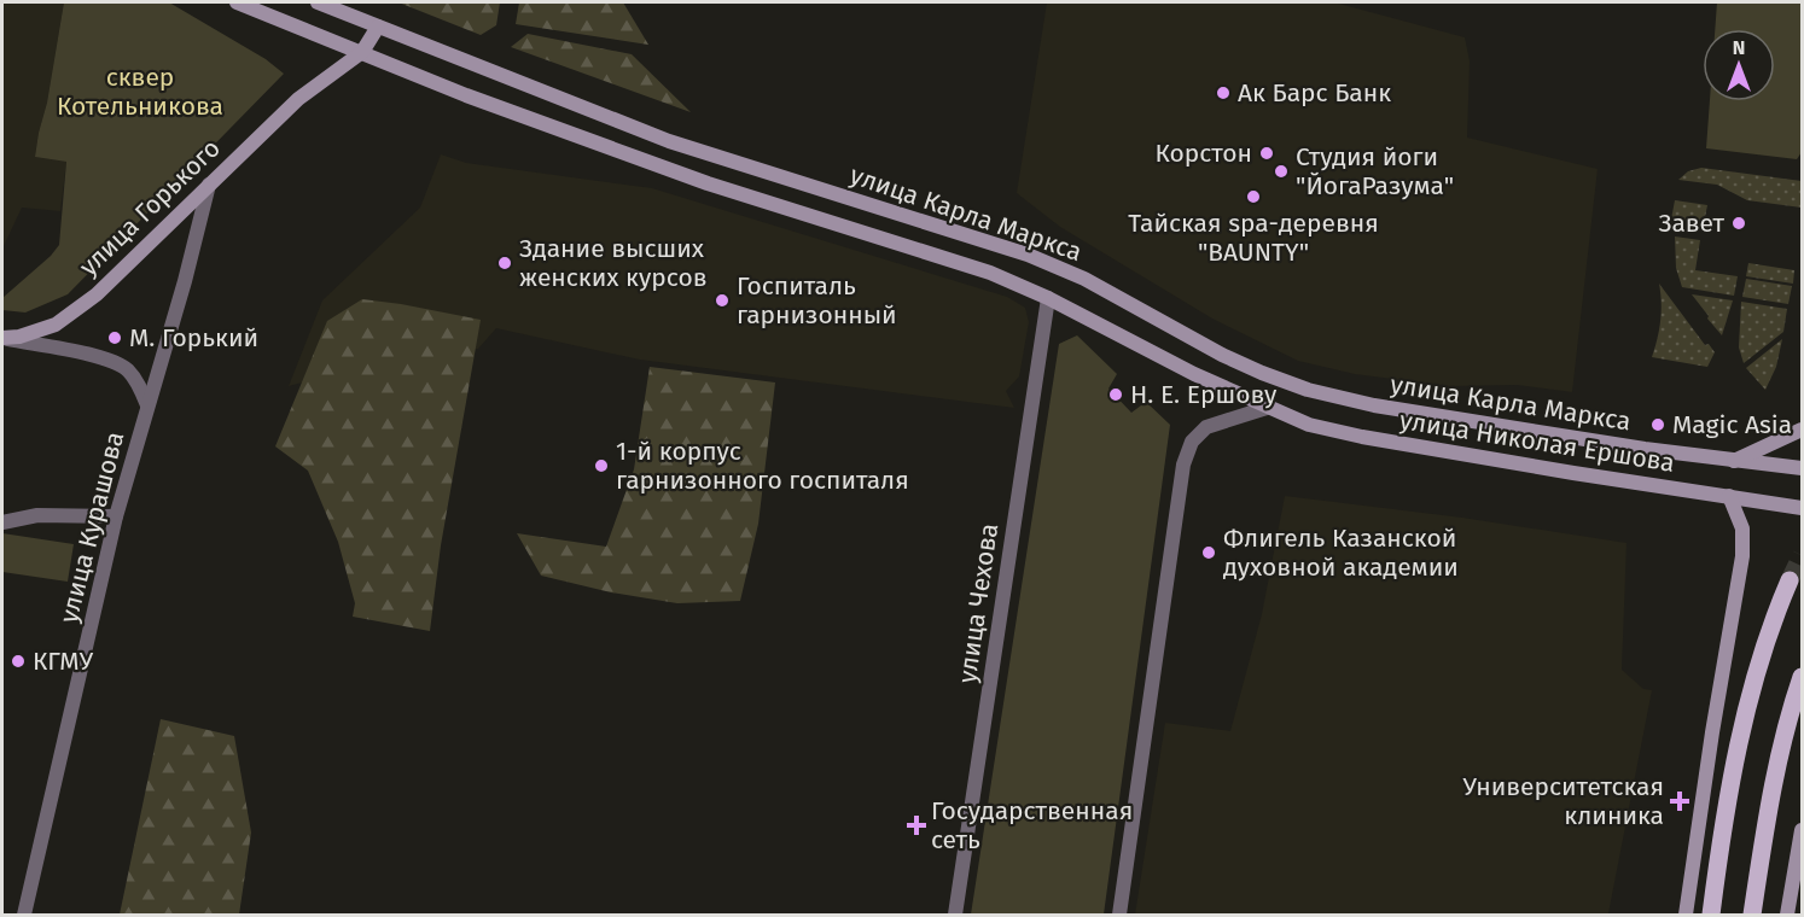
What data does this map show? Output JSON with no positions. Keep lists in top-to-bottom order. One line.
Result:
{"streets":{"main road":["улица Горького","улица Карла Маркса","улица Николая Ершова"],"street":["улица Курашова","улица Чехова"]},"crossings":[["улица Горького","улица Карла Маркса"],["улица Горького","улица Курашова"],["улица Карла Маркса","улица Николая Ершова"],["улица Карла Маркса","улица Чехова"]],"parks":["сквер Котельникова"],"places":{"other":["Ак Барс Банк","Корстон","Студия йоги \"ЙогаРазума\"","Тайская spa-деревня \"BAUNTY\"","Завет","Здание высших женских курсов","Госпиталь гарнизонный","М. Горький","Н. Е. Ершову","Magic Asia","1-й корпус гарнизонного госпиталя","Флигель Казанской духовной академии","КГМУ"],"health":["Университетская клиника","Государственная сеть"]},"north":"top"}
